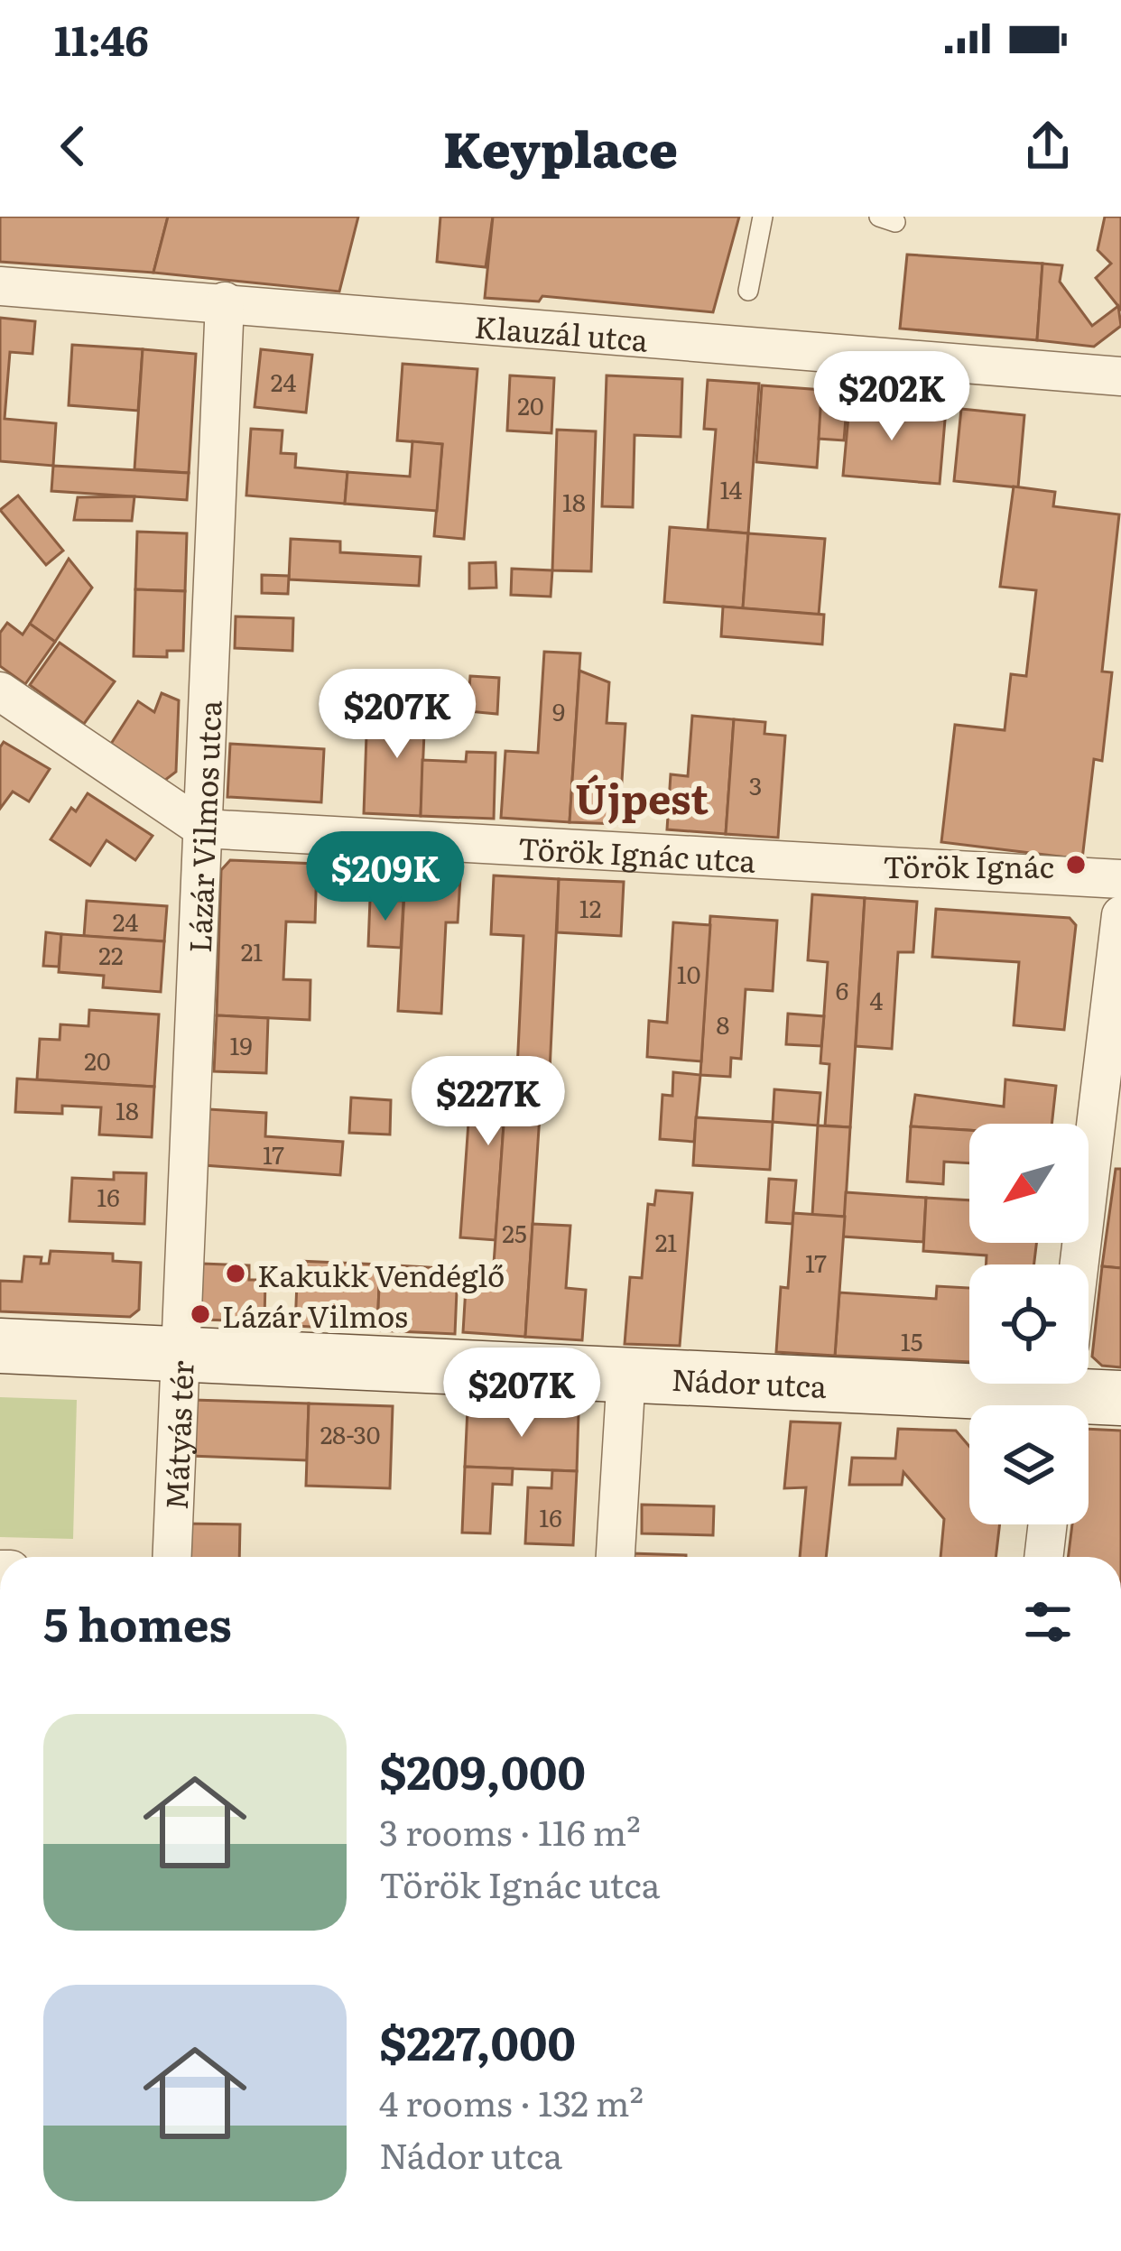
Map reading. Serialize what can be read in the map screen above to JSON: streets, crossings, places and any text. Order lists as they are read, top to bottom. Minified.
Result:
{"streets":{"street":["Klauzál utca","Lázár Vilmos utca","Török Ignác utca","Nádor utca","Mátyás tér"]},"crossings":[["Klauzál utca","Lázár Vilmos utca"],["Lázár Vilmos utca","Török Ignác utca"],["Lázár Vilmos utca","Nádor utca"],["Lázár Vilmos utca","Mátyás tér"],["Nádor utca","Mátyás tér"]],"districts":["Újpest"],"places":["Török Ignác","Kakukk Vendéglő","Lázár Vilmos"],"house_numbers":["24","20","14","18","9","3","12","24","21","22","10","6","4","8","19","20","18","17","16","25","21","17","15","28-30","16"],"north":"bottom left","page":{"status":"11:46","header":"Keyplace","price":["$202K","$207K","$209K","$227K","$207K"],"heading":"5 homes","list":[{"name":"$209,000","note":"3 rooms · 116 m² · Török Ignác utca"},{"name":"$227,000","note":"4 rooms · 132 m² · Nádor utca"}]}}
